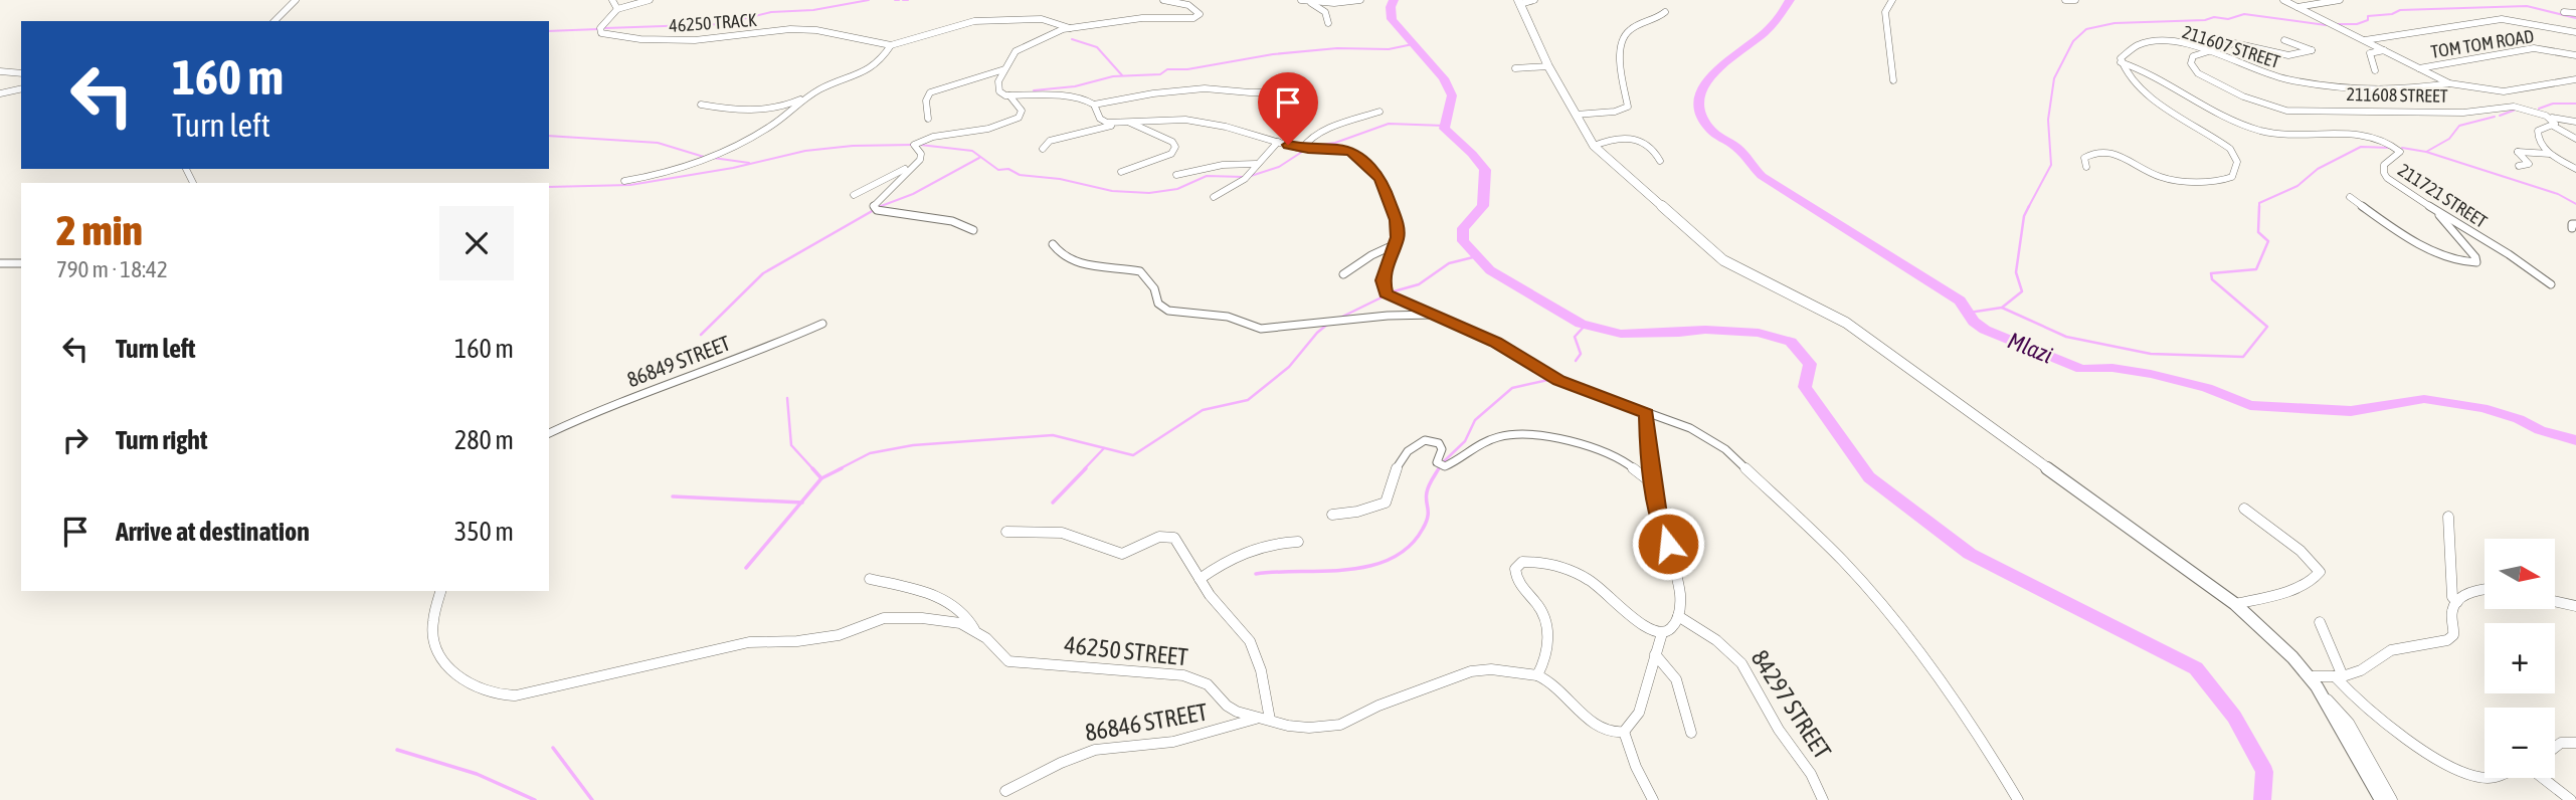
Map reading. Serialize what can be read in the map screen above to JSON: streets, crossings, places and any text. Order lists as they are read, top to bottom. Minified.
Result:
{"streets":{"street":["46250 TRACK","TOM TOM ROAD","211607 STREET","211608 STREET","211721 STREET","86849 STREET","46250 STREET","84297 STREET","86846 STREET"]},"crossings":[["211607 STREET","211608 STREET"],["211607 STREET","211721 STREET"],["46250 STREET","86846 STREET"]],"water":["Mlazi"],"north":"right","page":{"turn":["160 m","Turn left"],"heading":["2 min","790 m · 18:42"],"list":[{"name":"Turn left","value":"160 m"},{"name":"Turn right","value":"280 m"},{"name":"Arrive at destination","value":"350 m"}],"map_buttons":["+","−"]}}
